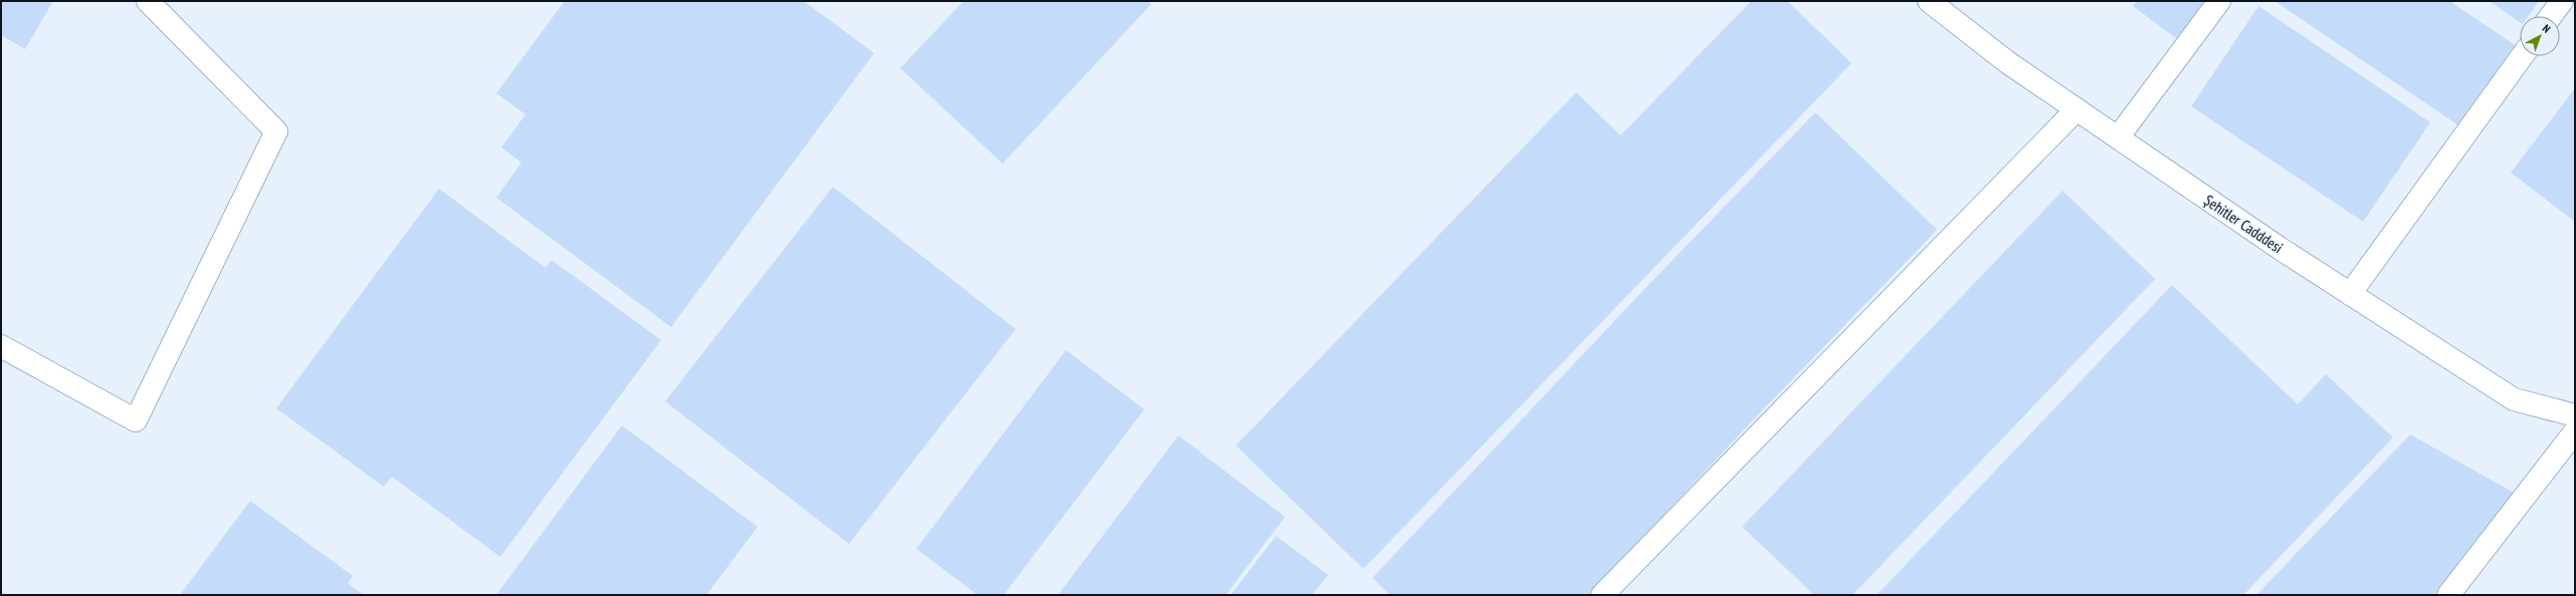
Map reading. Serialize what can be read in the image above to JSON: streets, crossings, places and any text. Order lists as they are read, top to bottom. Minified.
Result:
{"streets":{"street":["Şehitler Cadddesi"]},"north":"top right"}
